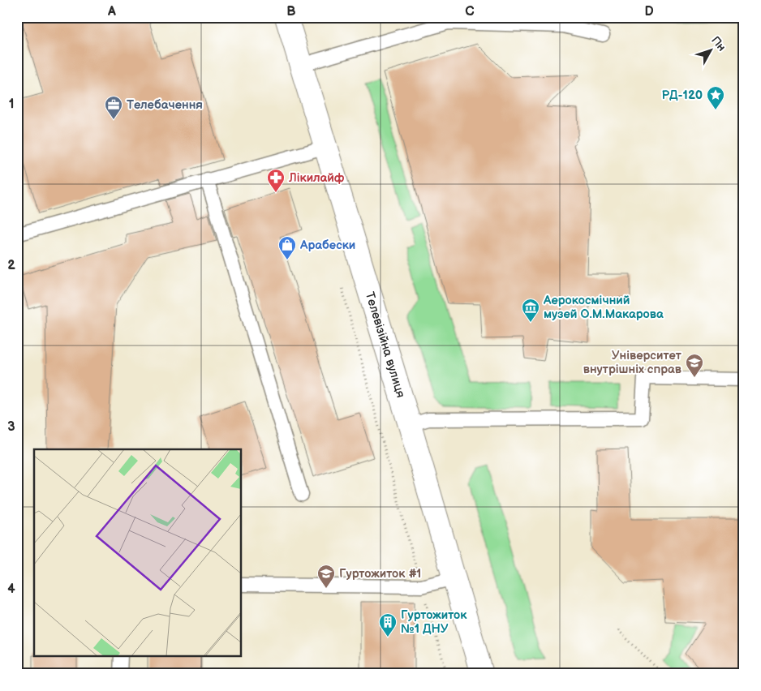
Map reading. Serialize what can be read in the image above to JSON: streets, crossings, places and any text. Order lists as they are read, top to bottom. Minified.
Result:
{"streets":{"street":["Телевізійна вулиця"]},"places":{"place":["РД-120"],"office":["Телебачення"],"pharmacy":["Лікилайф"],"shop":["Арабески"],"museum":["Аерокосмічний музей О.М.Макарова"],"school or university":["Університет внутрішніх справ","Гуртожиток #1"],"building":["Гуртожиток №1 ДНУ"]},"north":"top right","grid":{"columns":["A","B","C","D"],"rows":["1","2","3","4"]}}
